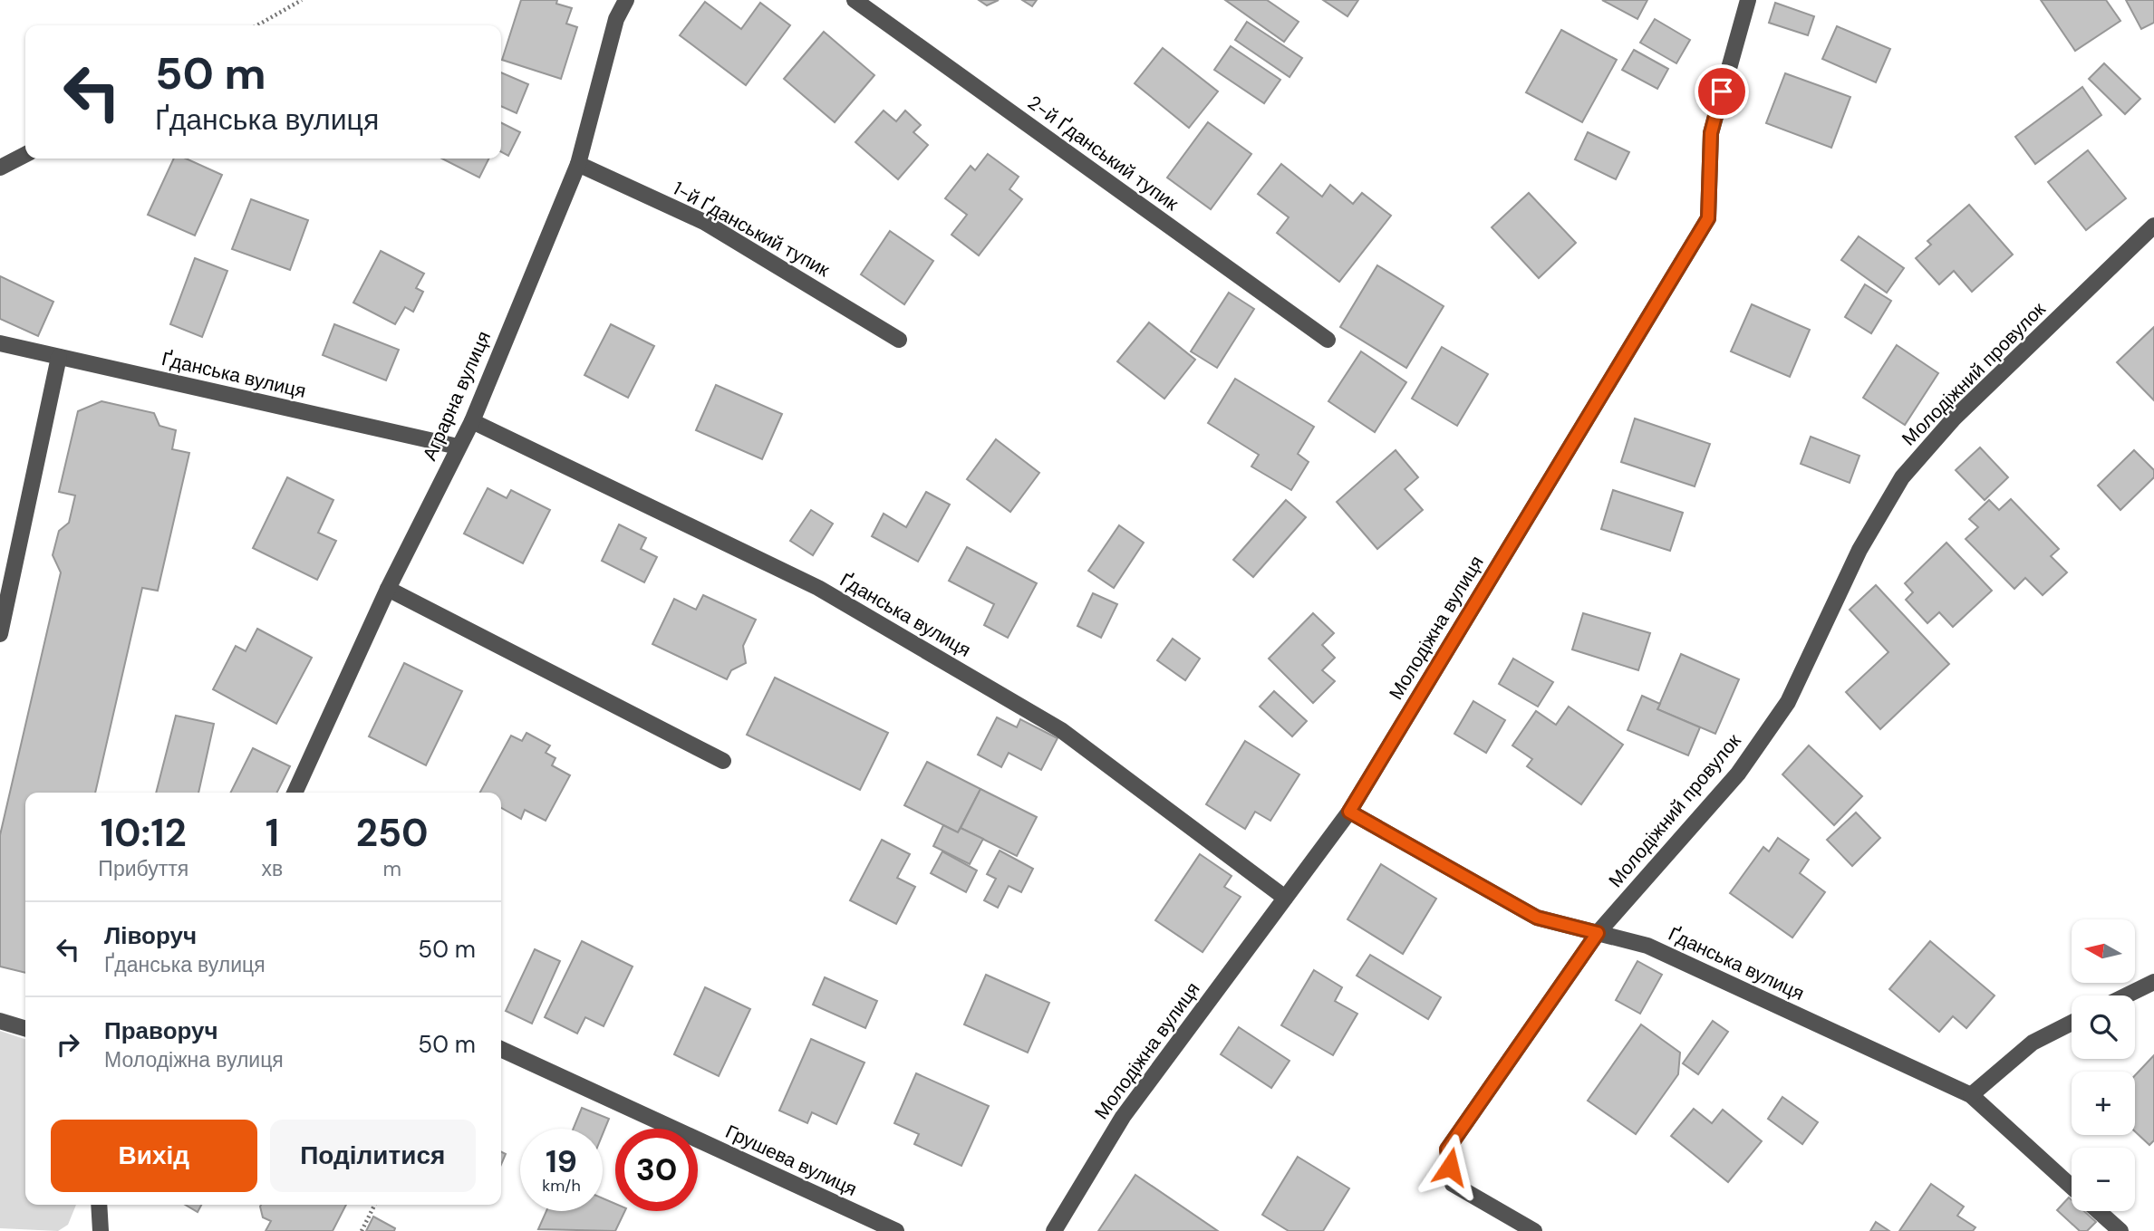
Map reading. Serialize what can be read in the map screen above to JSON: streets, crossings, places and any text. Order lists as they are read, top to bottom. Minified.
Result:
{"streets":{"street":["2-й Ґданський тупик","1-й Ґданський тупик","Молодіжний провулок","Ґданська вулиця","Аграрна вулиця","Молодіжна вулиця","Грушева вулиця"]},"crossings":[["1-й Ґданський тупик","Аграрна вулиця"],["Молодіжний провулок","Ґданська вулиця"],["Ґданська вулиця","Аграрна вулиця"],["Ґданська вулиця","Молодіжна вулиця"]],"north":"left","page":{"turn":["50 m","Ґданська вулиця"],"eta":["10:12","Прибуття","1","хв","250","m"],"list":[{"name":"Ліворуч","note":"Ґданська вулиця","value":"50 m"},{"name":"Праворуч","note":"Молодіжна вулиця","value":"50 m"}],"map_buttons":["+","−"],"buttons":["Вихід","Поділитися"],"speed":"19 km/h","limit":"30"}}
